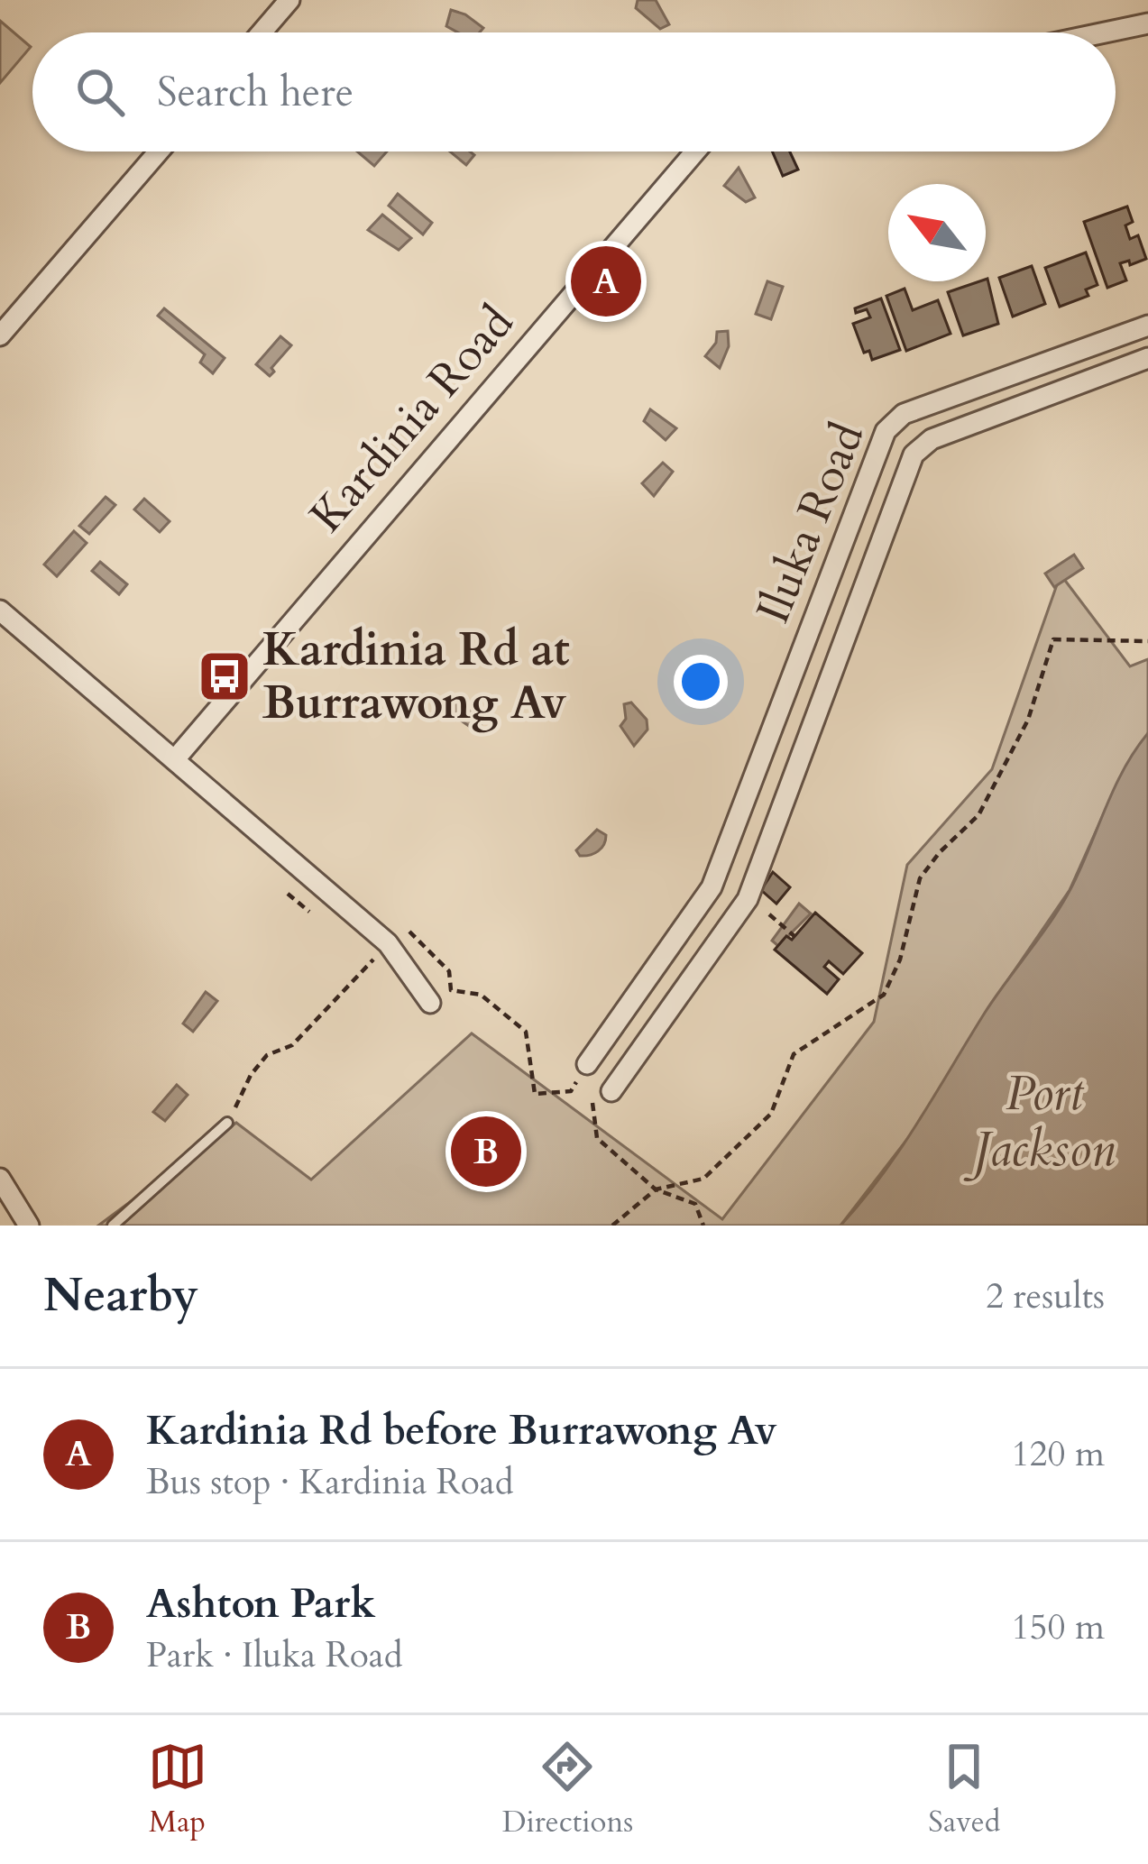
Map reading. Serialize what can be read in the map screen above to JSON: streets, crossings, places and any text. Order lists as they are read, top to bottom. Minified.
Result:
{"streets":{"street":["Kardinia Road","Iluka Road"]},"water":["Port Jackson"],"places":{"bus stop":["Kardinia Rd at Burrawong Av"]},"north":"top left","page":{"search":"Search here","pins":["A","B"],"heading":["Nearby","2 results"],"list":[{"mark":"A","name":"Kardinia Rd before Burrawong Av","note":"Bus stop · Kardinia Road","value":"120 m"},{"mark":"B","name":"Ashton Park","note":"Park · Iluka Road","value":"150 m"}],"nav":["Map","Directions","Saved"]}}
